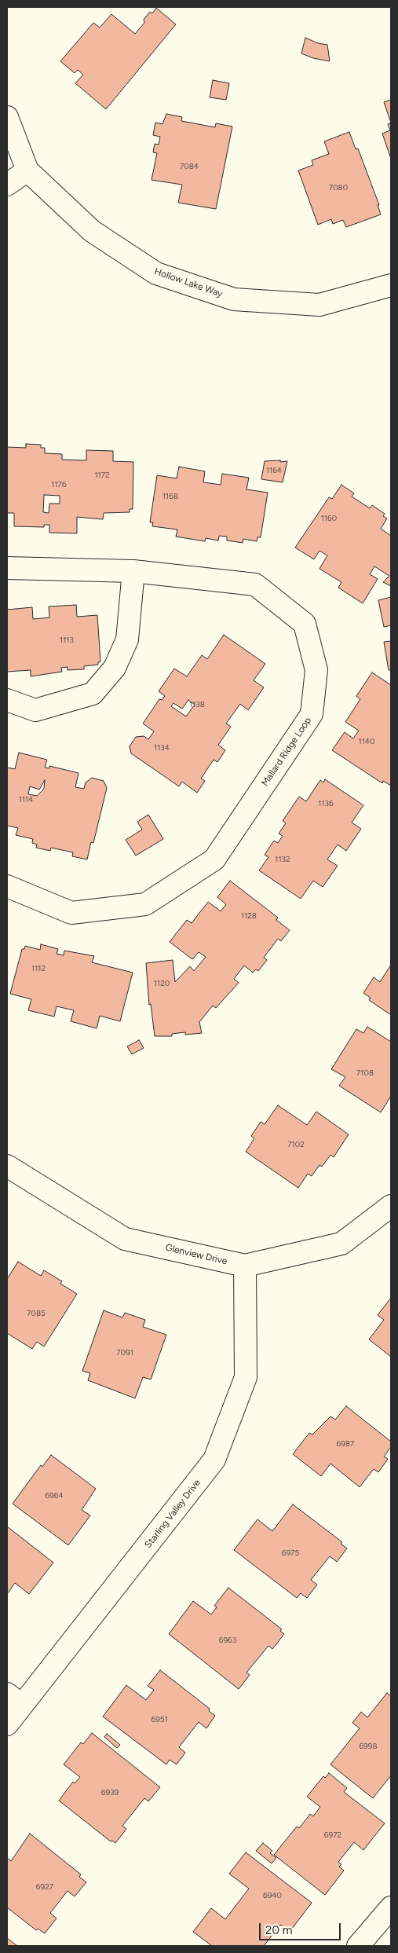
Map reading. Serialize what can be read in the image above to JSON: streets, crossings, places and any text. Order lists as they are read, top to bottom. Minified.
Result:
{"streets":{"street":["Hollow Lake Way","Mallard Ridge Loop","Glenview Drive","Starling Valley Drive"]},"crossings":[["Glenview Drive","Starling Valley Drive"]],"house_numbers":["7084","7080","1164","1172","1176","1168","1160","1113","1138","1140","1134","1114","1136","1132","1128","1112","1120","7108","7102","7085","7091","6987","6964","6975","6963","6951","6998","6939","6972","6927","6940"],"scale_bar":"20 m"}
